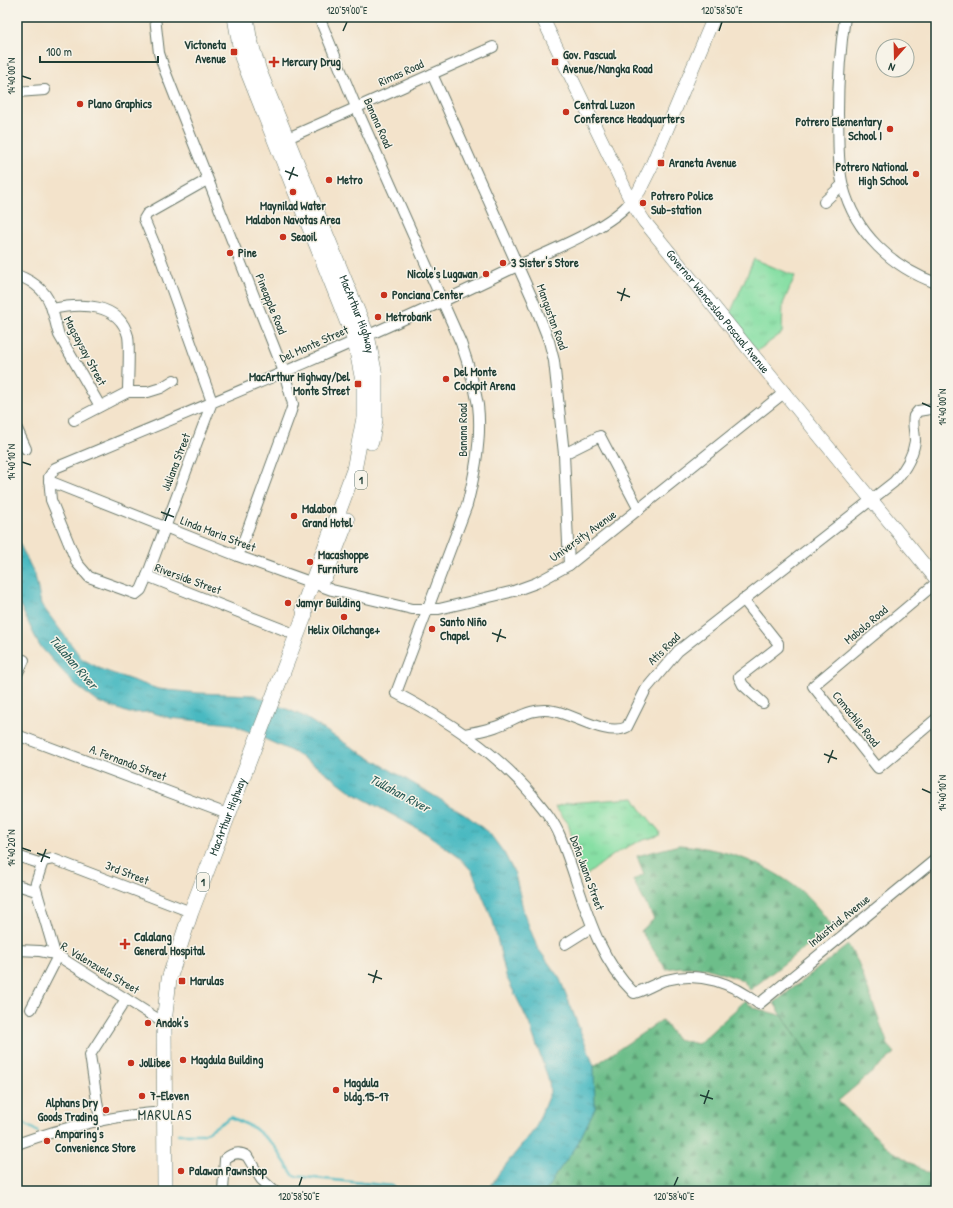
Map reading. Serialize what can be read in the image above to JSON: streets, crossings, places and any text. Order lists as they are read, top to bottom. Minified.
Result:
{"streets":{"highway":["MacArthur Highway","1"],"main road":["Governor Wenceslao Pascual Avenue"],"street":["Rimas Road","Banana Road","Pineapple Road","Mangustan Road","Del Monte Street","Magsaysay Street","Juliana Street","Linda Maria Street","University Avenue","Riverside Street","Mabolo Road","Atis Road","Camachile Road","A. Fernando Street","3rd Street","Doña Juana Street","Industrial Avenue","R. Valenzuela Street"]},"crossings":[["Rimas Road","Banana Road"],["Rimas Road","MacArthur Highway"],["Rimas Road","Mangustan Road"],["Banana Road","Del Monte Street"],["Banana Road","University Avenue"],["Banana Road","Doña Juana Street"],["Pineapple Road","Del Monte Street"],["Pineapple Road","Linda Maria Street"],["Governor Wenceslao Pascual Avenue","Del Monte Street"],["Governor Wenceslao Pascual Avenue","University Avenue"],["Governor Wenceslao Pascual Avenue","Atis Road"],["MacArthur Highway","Del Monte Street"],["MacArthur Highway","Linda Maria Street"],["MacArthur Highway","University Avenue"],["MacArthur Highway","Riverside Street"],["MacArthur Highway","A. Fernando Street"],["MacArthur Highway","3rd Street"],["MacArthur Highway","R. Valenzuela Street"],["Mangustan Road","Del Monte Street"],["Mangustan Road","University Avenue"],["Del Monte Street","Juliana Street"],["Del Monte Street","Linda Maria Street"],["Del Monte Street","Riverside Street"],["Juliana Street","Linda Maria Street"],["Juliana Street","Riverside Street"],["Linda Maria Street","University Avenue"],["Linda Maria Street","Riverside Street"],["Mabolo Road","Camachile Road"],["Atis Road","Doña Juana Street"],["Doña Juana Street","Industrial Avenue"]],"districts":["MARULAS"],"water":["Tullahan River"],"places":{"transit":["Victoneta Avenue","Gov. Pascual Avenue/Nangka Road","Araneta Avenue","MacArthur Highway/Del Monte Street","Marulas"],"health":["Mercury Drug","Calalang General Hospital"],"other":["Plano Graphics","Central Luzon Conference Headquarters","Potrero Elementary School I","Potrero National High School","Metro","Maynilad Water Malabon Navotas Area","Potrero Police Sub-station","Seaoil","Pine","3 Sister's Store","Nicole's Lugawan","Ponciana Center","Metrobank","Del Monte Cockpit Arena","Malabon Grand Hotel","Macashoppe Furniture","Jamyr Building","Helix Oilchange+","Santo Niño Chapel","Andok's","Magdula Building","Jollibee","Magdula bldg.15-17","7-Eleven","Alphans Dry Goods Trading","Amparing's Convenience Store","Palawan Pawnshop"]},"scale_bar":"100 m","north":"bottom","coordinates":["120°59'00\"E","120°58'50\"E","14°40'00\"N","14°40'10\"N","14°40'20\"N","120°58'40\"E"]}
